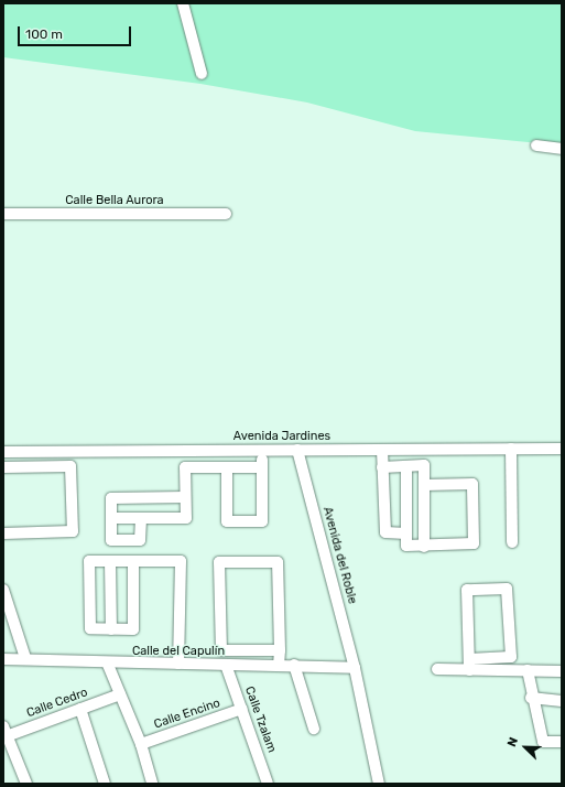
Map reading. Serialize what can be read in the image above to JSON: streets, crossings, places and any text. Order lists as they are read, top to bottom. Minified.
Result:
{"streets":{"street":["Calle Bella Aurora","Avenida Jardines","Avenida del Roble","Calle del Capulín","Calle Cedro","Calle Encino","Calle Tzalam"]},"crossings":[["Avenida Jardines","Avenida del Roble"],["Avenida del Roble","Calle del Capulín"],["Calle del Capulín","Calle Tzalam"],["Calle Encino","Calle Tzalam"]],"scale_bar":"100 m","north":"top left"}
